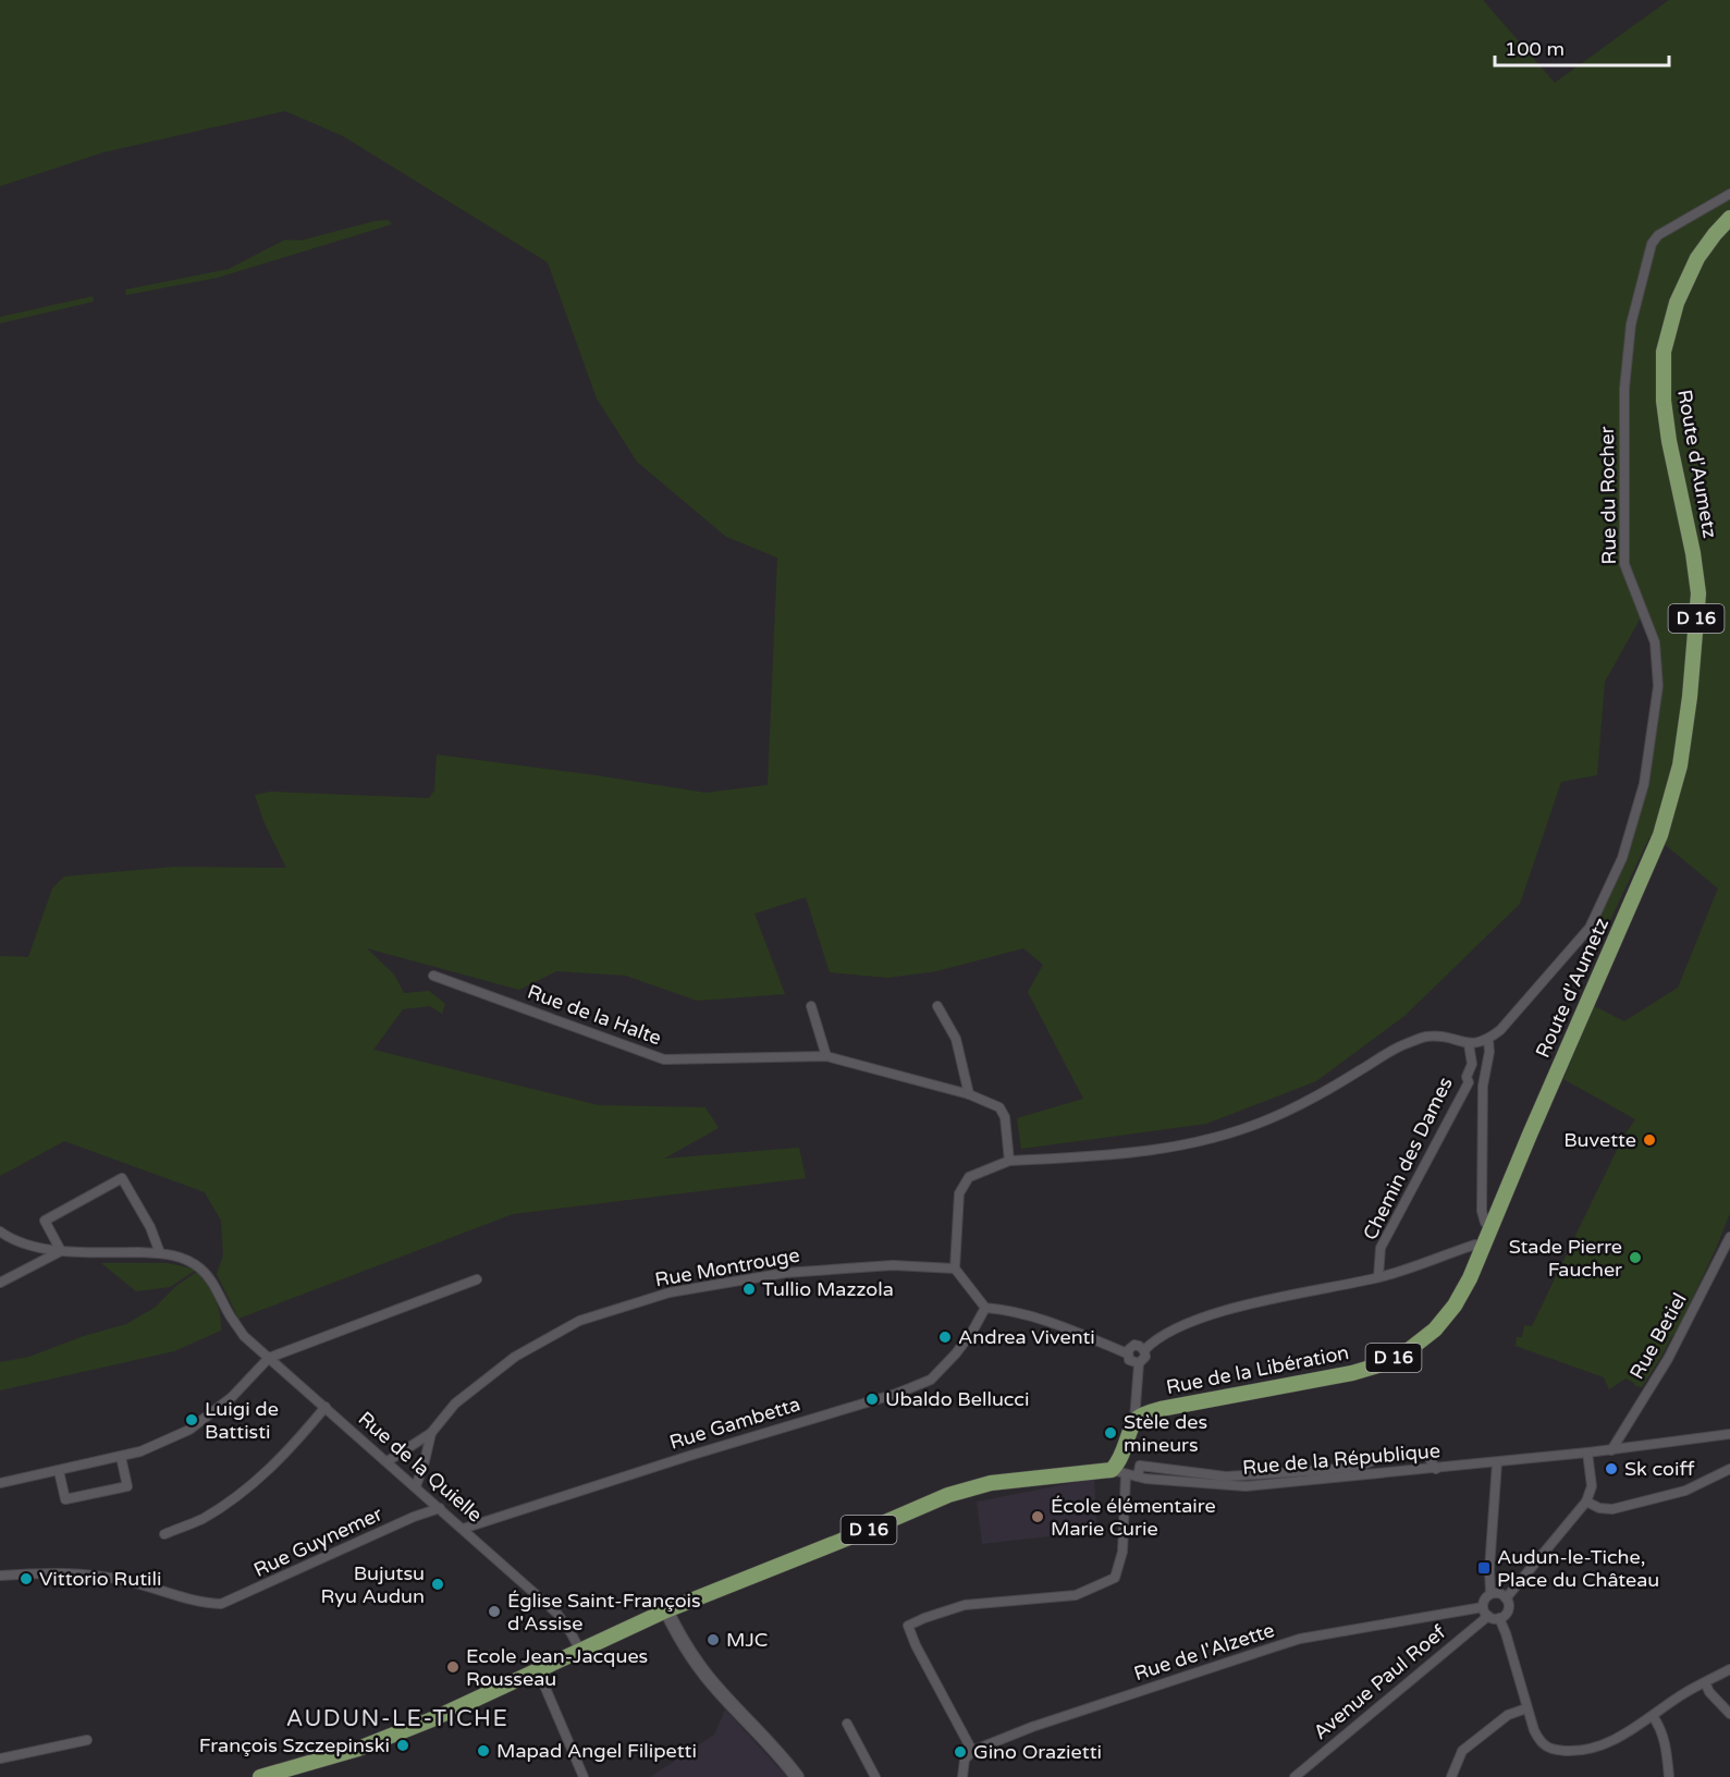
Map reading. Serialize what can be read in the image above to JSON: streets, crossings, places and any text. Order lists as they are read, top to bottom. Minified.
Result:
{"streets":{"main road":["Route d'Aumetz","D 16","Rue de la Libération"],"street":["Rue du Rocher","Rue de la Halte","Chemin des Dames","Rue Montrouge","Rue Betiel","Rue Gambetta","Rue de la République","Rue de la Quielle","Rue Guynemer","Rue de l'Alzette","Avenue Paul Roef"]},"crossings":[["Route d'Aumetz","Rue de la Libération"],["D 16","Rue de la République"],["D 16","Rue de la Quielle"],["Rue Montrouge","Rue de la Quielle"],["Rue Gambetta","Rue de la Quielle"],["Rue de la Quielle","Rue Guynemer"],["Rue de l'Alzette","Avenue Paul Roef"]],"districts":["AUDUN-LE-TICHE"],"places":{"other":["Buvette","Stade Pierre Faucher","Tullio Mazzola","Andrea Viventi","Ubaldo Bellucci","Luigi de Battisti","Stèle des mineurs","Sk coiff","École élémentaire Marie Curie","Vittorio Rutili","Bujutsu Ryu Audun","Église Saint-François d'Assise","MJC","Ecole Jean-Jacques Rousseau","François Szczepinski","Mapad Angel Filipetti","Gino Orazietti"],"transit":["Audun-le-Tiche, Place du Château"]},"scale_bar":"100 m"}
